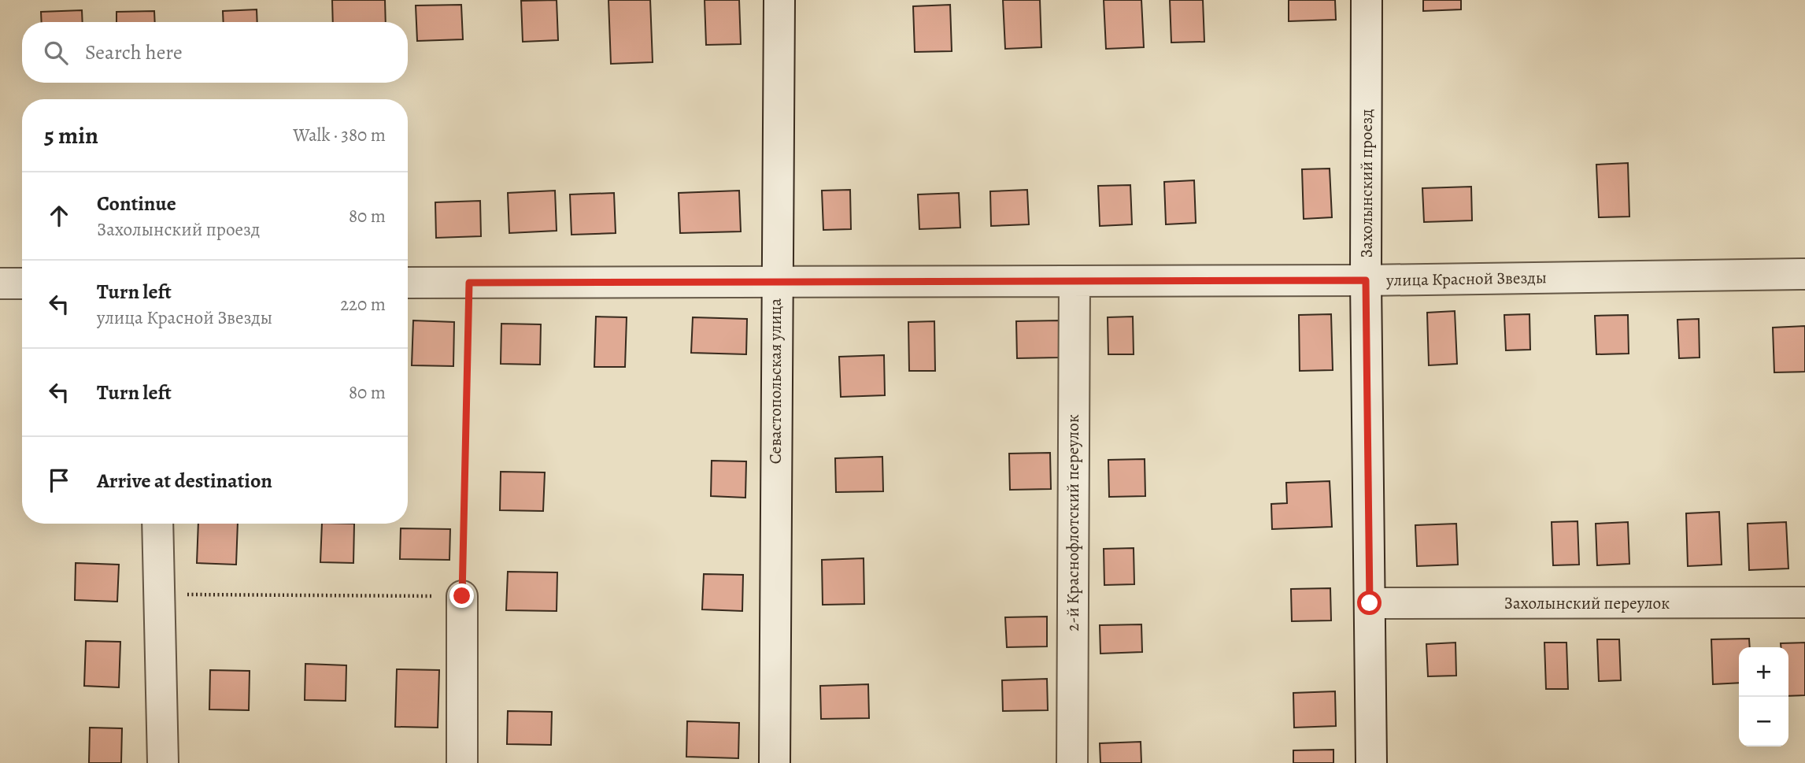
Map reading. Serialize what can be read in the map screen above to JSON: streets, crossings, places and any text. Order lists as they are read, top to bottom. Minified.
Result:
{"streets":{"street":["Захолынский проезд","улица Красной Звезды","Севастопольская улица","2-й Краснофлотский переулок","Захолынский переулок"]},"crossings":[["Захолынский проезд","улица Красной Звезды"],["Захолынский проезд","Захолынский переулок"],["улица Красной Звезды","Севастопольская улица"],["улица Красной Звезды","2-й Краснофлотский переулок"]],"page":{"search":"Search here","heading":["5 min","Walk · 380 m"],"list":[["Continue","Захолынский проезд","80 m"],["Turn left","улица Красной Звезды","220 m"],["Turn left","80 m"],"Arrive at destination"],"map_buttons":["+","−"]}}
